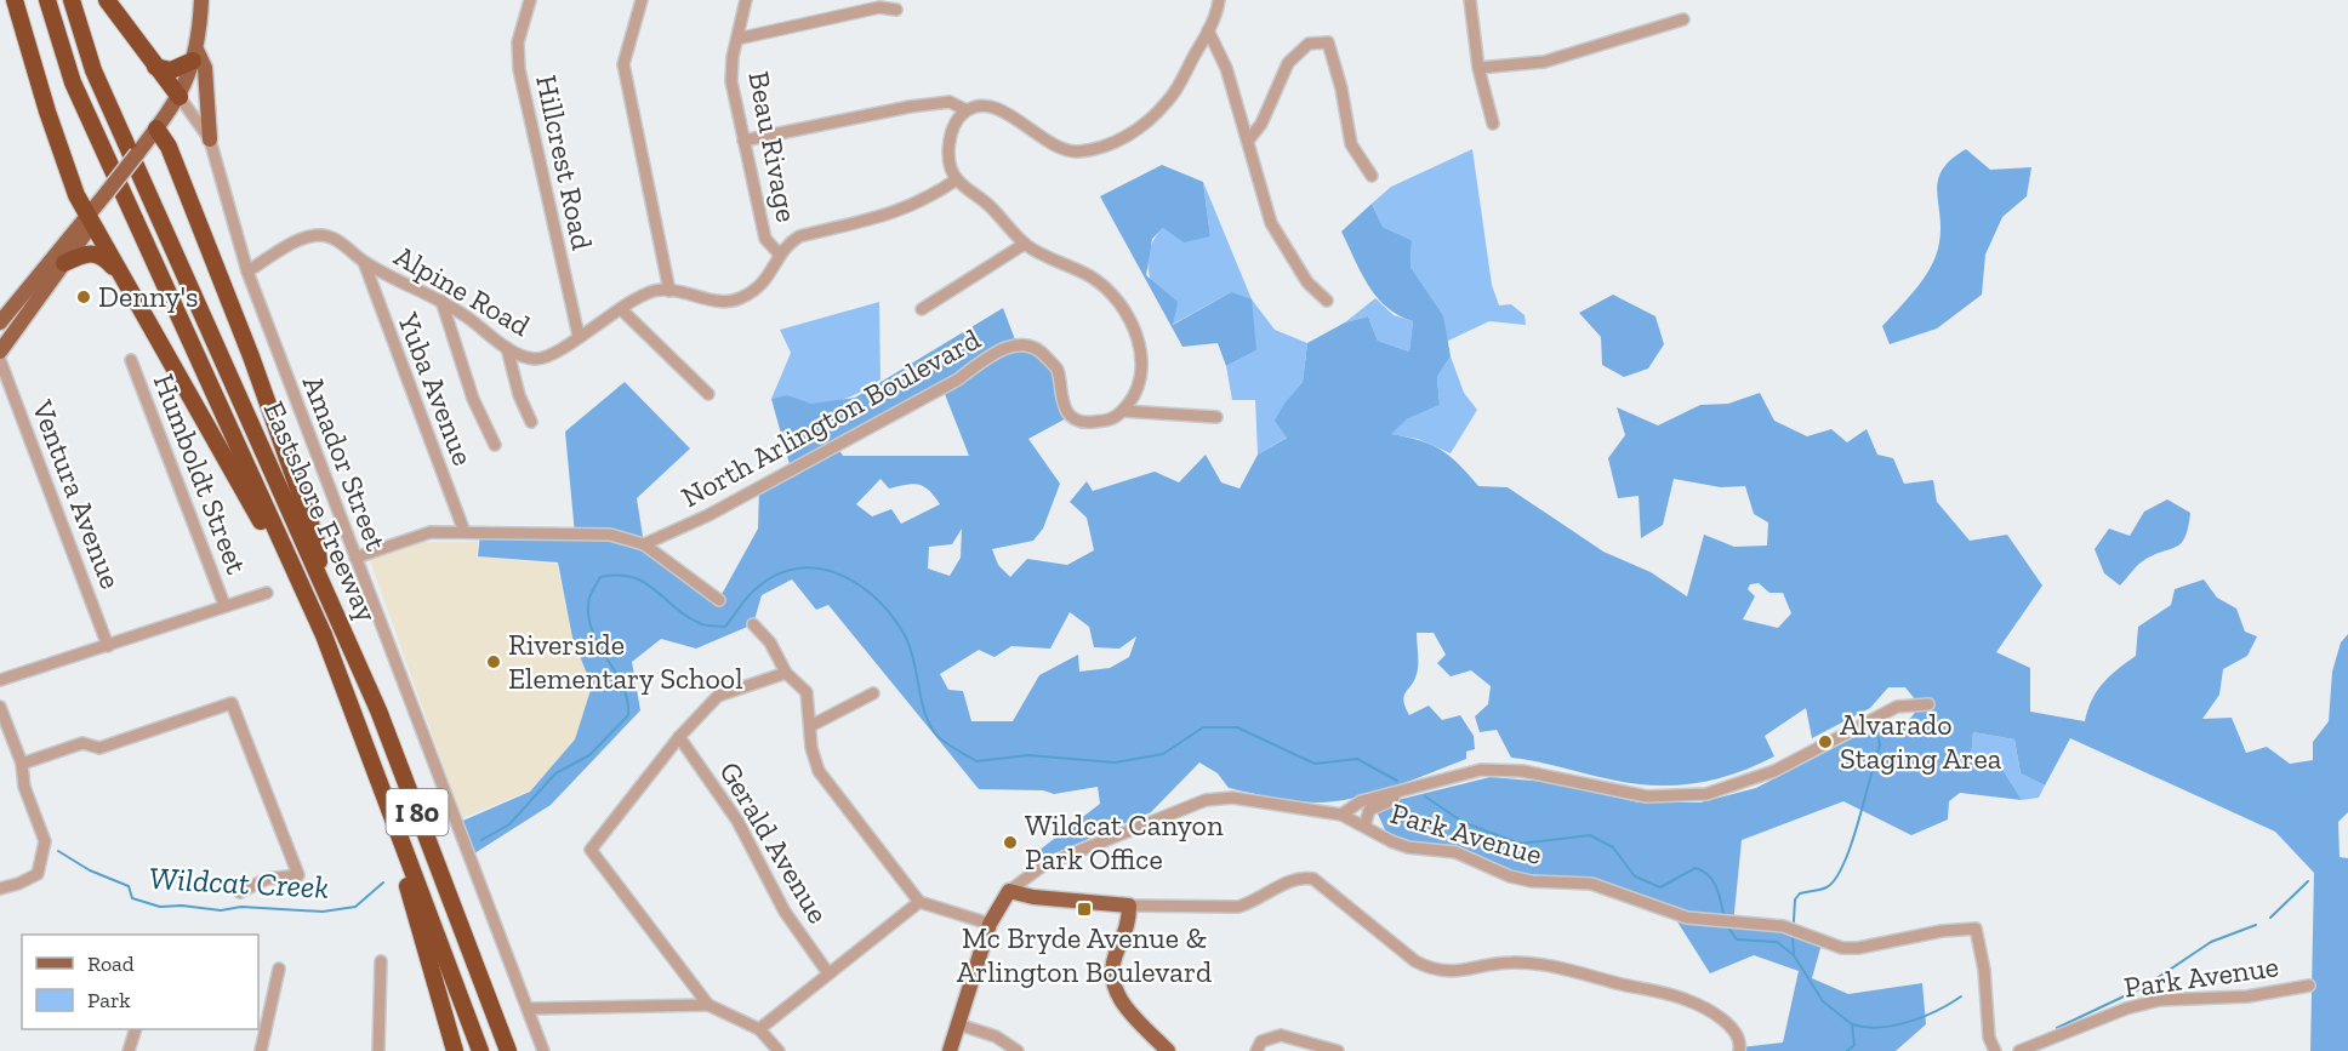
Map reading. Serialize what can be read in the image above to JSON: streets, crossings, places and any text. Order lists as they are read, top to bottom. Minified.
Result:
{"streets":{"highway":["Eastshore Freeway","I 80"],"street":["Beau Rivage","Hillcrest Road","Alpine Road","Yuba Avenue","North Arlington Boulevard","Amador Street","Humboldt Street","Ventura Avenue","Park Avenue","Gerald Avenue"]},"crossings":[["Beau Rivage","Alpine Road"],["Hillcrest Road","Alpine Road"],["Alpine Road","Yuba Avenue"],["Alpine Road","Amador Street"]],"water":["Wildcat Creek"],"places":{"other":["Denny's","Riverside Elementary School","Alvarado Staging Area","Wildcat Canyon Park Office"],"transit":["Mc Bryde Avenue & Arlington Boulevard"]},"legend":["Road","Park"]}
